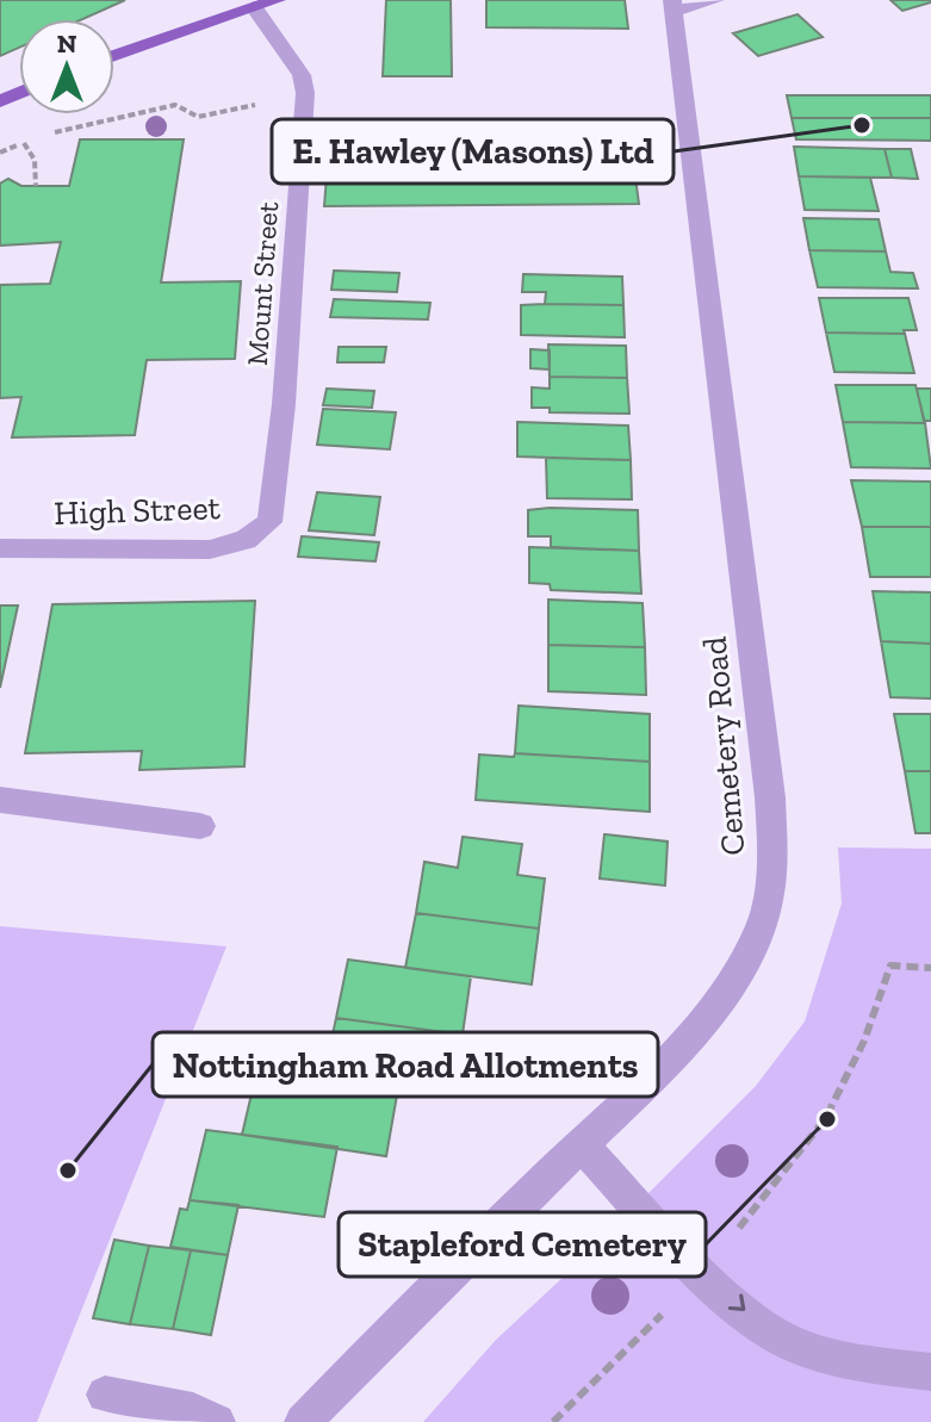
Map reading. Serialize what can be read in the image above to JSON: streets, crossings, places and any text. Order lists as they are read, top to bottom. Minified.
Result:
{"streets":{"street":["Mount Street","High Street","Cemetery Road"]},"crossings":[["Mount Street","High Street"]],"places":["E. Hawley (Masons) Ltd","Stapleford Cemetery","Nottingham Road Allotments"],"north":"top"}
